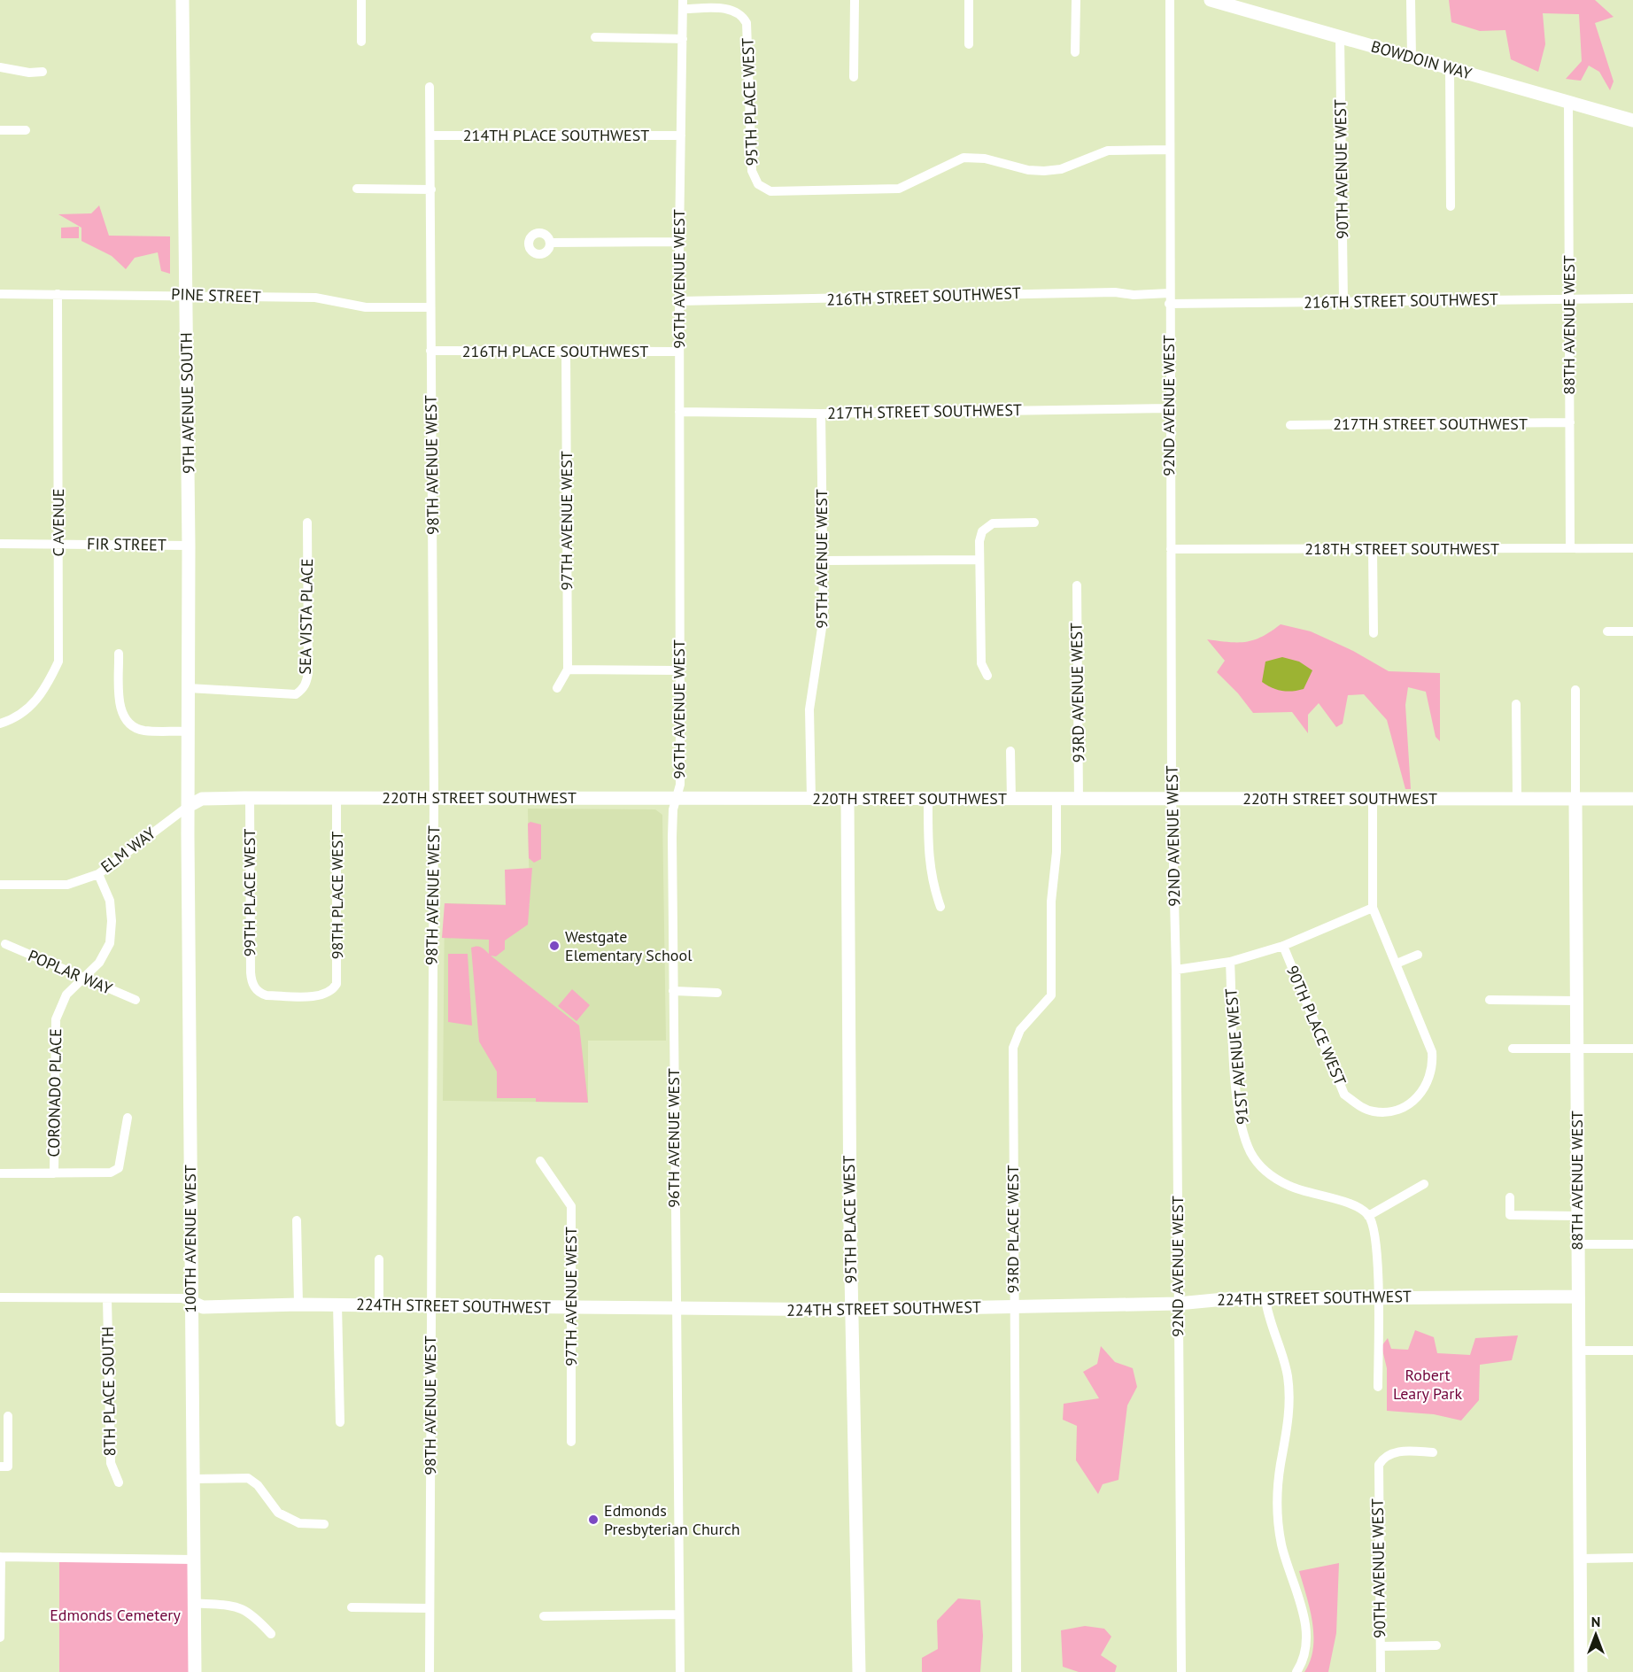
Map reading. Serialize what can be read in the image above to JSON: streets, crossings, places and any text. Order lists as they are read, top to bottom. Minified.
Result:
{"streets":{"street":["BOWDOIN WAY","95TH PLACE WEST","214TH PLACE SOUTHWEST","90TH AVENUE WEST","96TH AVENUE WEST","PINE STREET","216TH STREET SOUTHWEST","88TH AVENUE WEST","216TH PLACE SOUTHWEST","9TH AVENUE SOUTH","92ND AVENUE WEST","217TH STREET SOUTHWEST","98TH AVENUE WEST","97TH AVENUE WEST","C AVENUE","FIR STREET","218TH STREET SOUTHWEST","95TH AVENUE WEST","SEA VISTA PLACE","93RD AVENUE WEST","220TH STREET SOUTHWEST","ELM WAY","99TH PLACE WEST","98TH PLACE WEST","POPLAR WAY","90TH PLACE WEST","91ST AVENUE WEST","CORONADO PLACE","93RD PLACE WEST","100TH AVENUE WEST","224TH STREET SOUTHWEST","8TH PLACE SOUTH"]},"crossings":[["BOWDOIN WAY","90TH AVENUE WEST"],["BOWDOIN WAY","88TH AVENUE WEST"],["95TH PLACE WEST","96TH AVENUE WEST"],["95TH PLACE WEST","92ND AVENUE WEST"],["95TH PLACE WEST","220TH STREET SOUTHWEST"],["95TH PLACE WEST","224TH STREET SOUTHWEST"],["214TH PLACE SOUTHWEST","96TH AVENUE WEST"],["214TH PLACE SOUTHWEST","98TH AVENUE WEST"],["90TH AVENUE WEST","216TH STREET SOUTHWEST"],["96TH AVENUE WEST","216TH STREET SOUTHWEST"],["96TH AVENUE WEST","216TH PLACE SOUTHWEST"],["96TH AVENUE WEST","217TH STREET SOUTHWEST"],["96TH AVENUE WEST","220TH STREET SOUTHWEST"],["96TH AVENUE WEST","224TH STREET SOUTHWEST"],["PINE STREET","9TH AVENUE SOUTH"],["PINE STREET","98TH AVENUE WEST"],["PINE STREET","C AVENUE"],["216TH STREET SOUTHWEST","88TH AVENUE WEST"],["216TH STREET SOUTHWEST","92ND AVENUE WEST"],["88TH AVENUE WEST","217TH STREET SOUTHWEST"],["88TH AVENUE WEST","218TH STREET SOUTHWEST"],["88TH AVENUE WEST","220TH STREET SOUTHWEST"],["88TH AVENUE WEST","224TH STREET SOUTHWEST"],["216TH PLACE SOUTHWEST","98TH AVENUE WEST"],["216TH PLACE SOUTHWEST","97TH AVENUE WEST"],["9TH AVENUE SOUTH","FIR STREET"],["9TH AVENUE SOUTH","SEA VISTA PLACE"],["9TH AVENUE SOUTH","220TH STREET SOUTHWEST"],["9TH AVENUE SOUTH","ELM WAY"],["9TH AVENUE SOUTH","100TH AVENUE WEST"],["92ND AVENUE WEST","217TH STREET SOUTHWEST"],["92ND AVENUE WEST","218TH STREET SOUTHWEST"],["92ND AVENUE WEST","220TH STREET SOUTHWEST"],["92ND AVENUE WEST","224TH STREET SOUTHWEST"],["217TH STREET SOUTHWEST","95TH AVENUE WEST"],["98TH AVENUE WEST","220TH STREET SOUTHWEST"],["98TH AVENUE WEST","224TH STREET SOUTHWEST"],["97TH AVENUE WEST","224TH STREET SOUTHWEST"],["C AVENUE","FIR STREET"],["95TH AVENUE WEST","220TH STREET SOUTHWEST"],["93RD AVENUE WEST","220TH STREET SOUTHWEST"],["220TH STREET SOUTHWEST","ELM WAY"],["220TH STREET SOUTHWEST","99TH PLACE WEST"],["220TH STREET SOUTHWEST","98TH PLACE WEST"],["220TH STREET SOUTHWEST","93RD PLACE WEST"],["220TH STREET SOUTHWEST","100TH AVENUE WEST"],["ELM WAY","CORONADO PLACE"],["ELM WAY","100TH AVENUE WEST"],["99TH PLACE WEST","98TH PLACE WEST"],["POPLAR WAY","CORONADO PLACE"],["93RD PLACE WEST","224TH STREET SOUTHWEST"],["100TH AVENUE WEST","224TH STREET SOUTHWEST"]],"parks":["Robert Leary Park","Edmonds Cemetery"],"places":["Westgate Elementary School","Edmonds Presbyterian Church"],"north":"top"}
